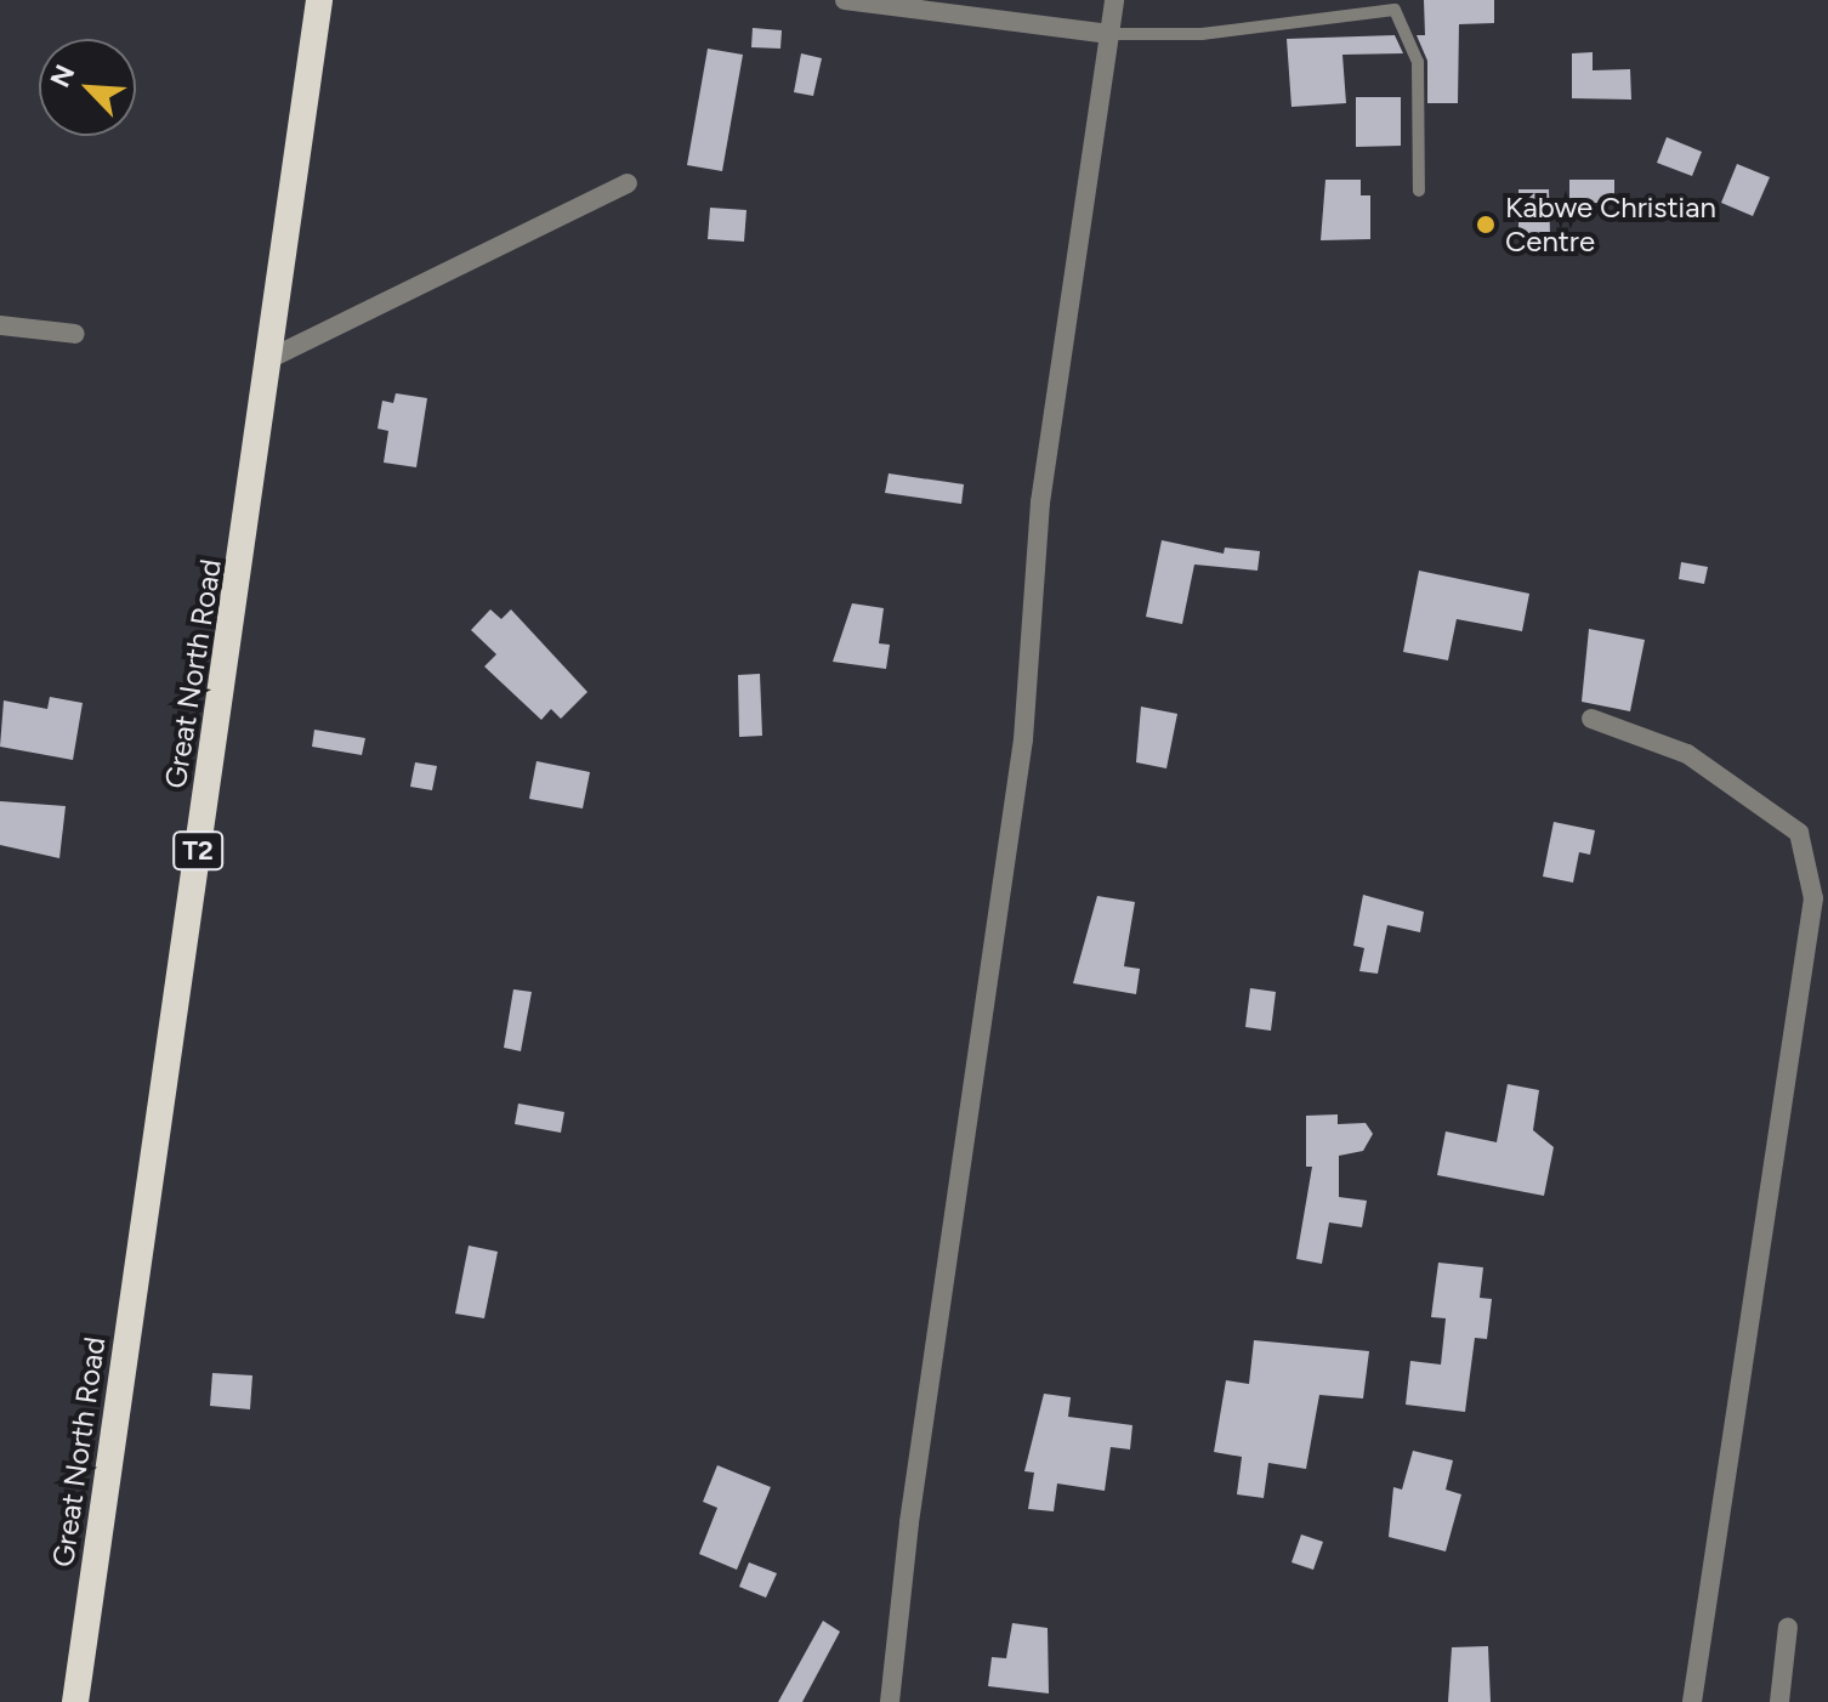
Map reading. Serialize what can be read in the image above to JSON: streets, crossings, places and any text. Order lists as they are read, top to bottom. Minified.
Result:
{"streets":{"highway":["Great North Road","T2"]},"places":["Kabwe Christian Centre"],"north":"top left"}
